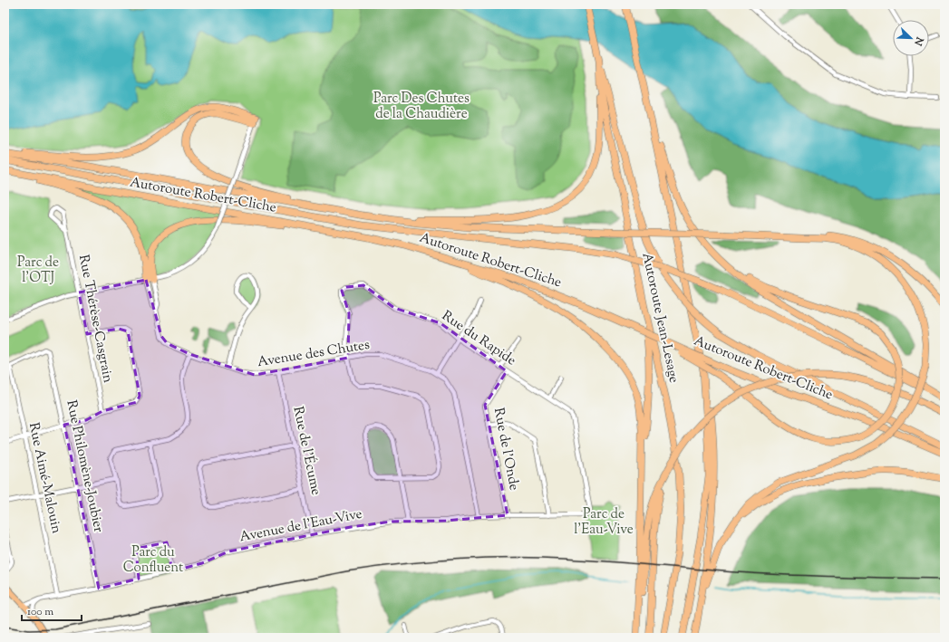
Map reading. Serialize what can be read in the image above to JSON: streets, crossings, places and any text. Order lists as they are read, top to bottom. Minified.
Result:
{"streets":{"highway":["Autoroute Robert-Cliche","Autoroute Jean-Lesage"],"street":["Rue Thérèse-Casgrain","Rue du Rapide","Avenue des Chutes","Rue de l'Onde","Rue de l'Écume","Rue Philomène-Joubier","Rue Aimé-Malouin","Avenue de l'Eau-Vive"]},"crossings":[["Rue du Rapide","Avenue des Chutes"],["Rue du Rapide","Rue de l'Onde"],["Rue du Rapide","Avenue de l'Eau-Vive"],["Avenue des Chutes","Rue de l'Écume"],["Avenue des Chutes","Avenue de l'Eau-Vive"],["Rue de l'Onde","Avenue de l'Eau-Vive"],["Rue de l'Écume","Avenue de l'Eau-Vive"],["Rue Philomène-Joubier","Rue Aimé-Malouin"],["Rue Philomène-Joubier","Avenue de l'Eau-Vive"],["Rue Aimé-Malouin","Avenue de l'Eau-Vive"]],"parks":["Parc Des Chutes de la Chaudière","Parc de l'OTJ","Parc de l'Eau-Vive","Parc du Confluent"],"scale_bar":"100 m","north":"bottom right"}
